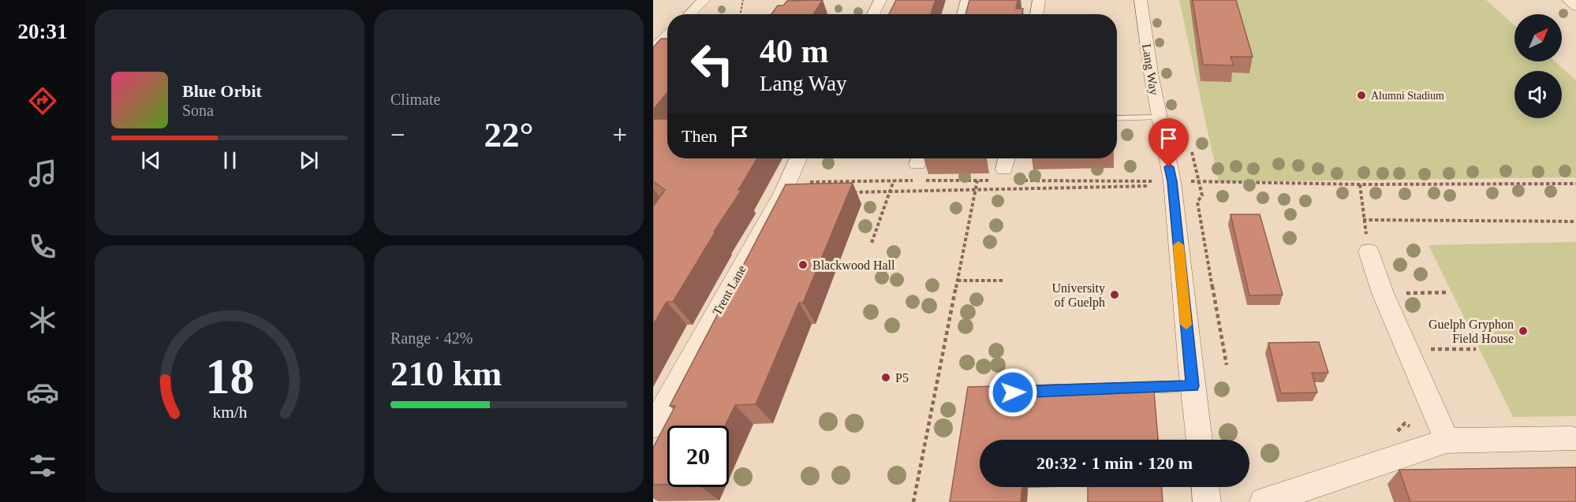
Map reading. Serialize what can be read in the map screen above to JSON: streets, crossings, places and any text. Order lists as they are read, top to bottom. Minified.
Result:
{"streets":{"street":["Lang Way","Trent Lane"]},"places":["Alumni Stadium","Blackwood Hall","University of Guelph","Guelph Gryphon Field House","P5"],"north":"top right","page":{"tabs":"20:31","tile":["Climate",["Range · 42%","210 km"]],"turn":["40 m","Lang Way"],"song":["Blue Orbit","Sona"],"then":"Then","heat":["−","22°","+"],"limit":"20","trip":"20:32 · 1 min · 120 m","gauge":["18","km/h"]}}
